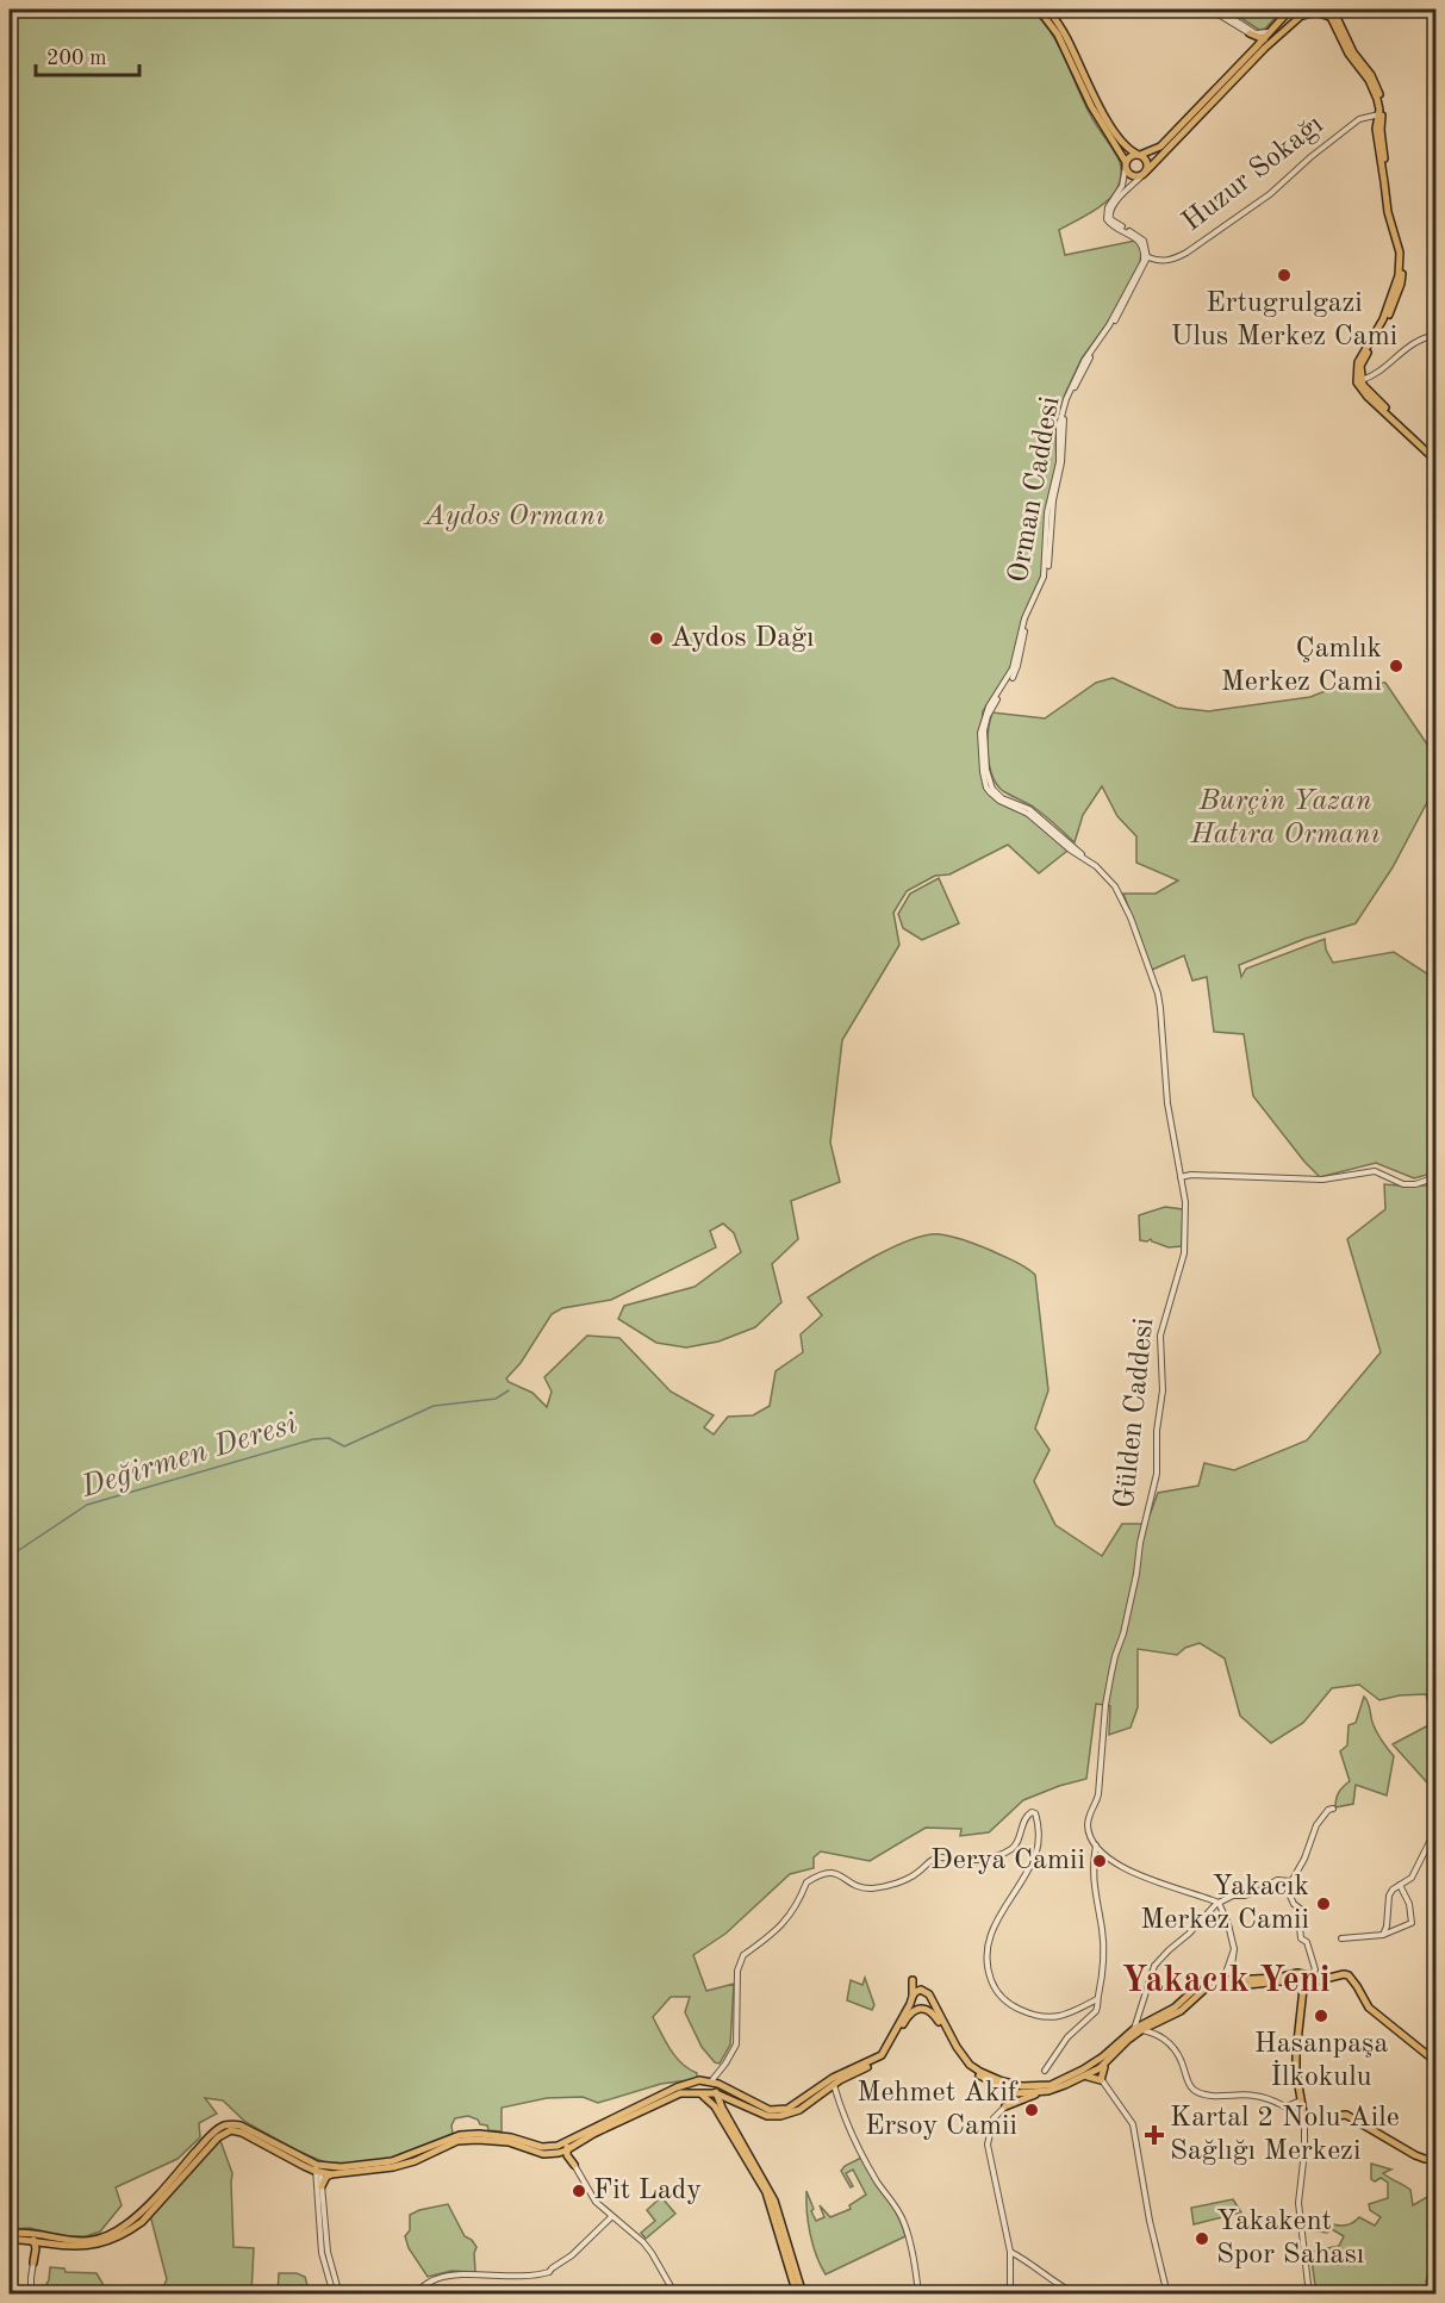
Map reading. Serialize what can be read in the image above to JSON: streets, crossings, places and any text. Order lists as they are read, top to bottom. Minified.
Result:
{"streets":{"street":["Huzur Sokağı","Orman Caddesi","Gülden Caddesi"]},"crossings":[["Huzur Sokağı","Orman Caddesi"],["Orman Caddesi","Gülden Caddesi"]],"districts":["Yakacık Yeni"],"water":["Değirmen Deresi"],"parks":["Aydos Ormanı","Burçin Yazan Hatıra Ormanı"],"places":{"other":["Ertugrulgazi Ulus Merkez Cami","Aydos Dağı","Çamlık Merkez Cami","Derya Camii","Yakacık Merkez Camii","Hasanpaşa İlkokulu","Mehmet Akif Ersoy Camii","Fit Lady","Yakakent Spor Sahası"],"health":["Kartal 2 Nolu Aile Sağlığı Merkezi"]},"scale_bar":"200 m"}
